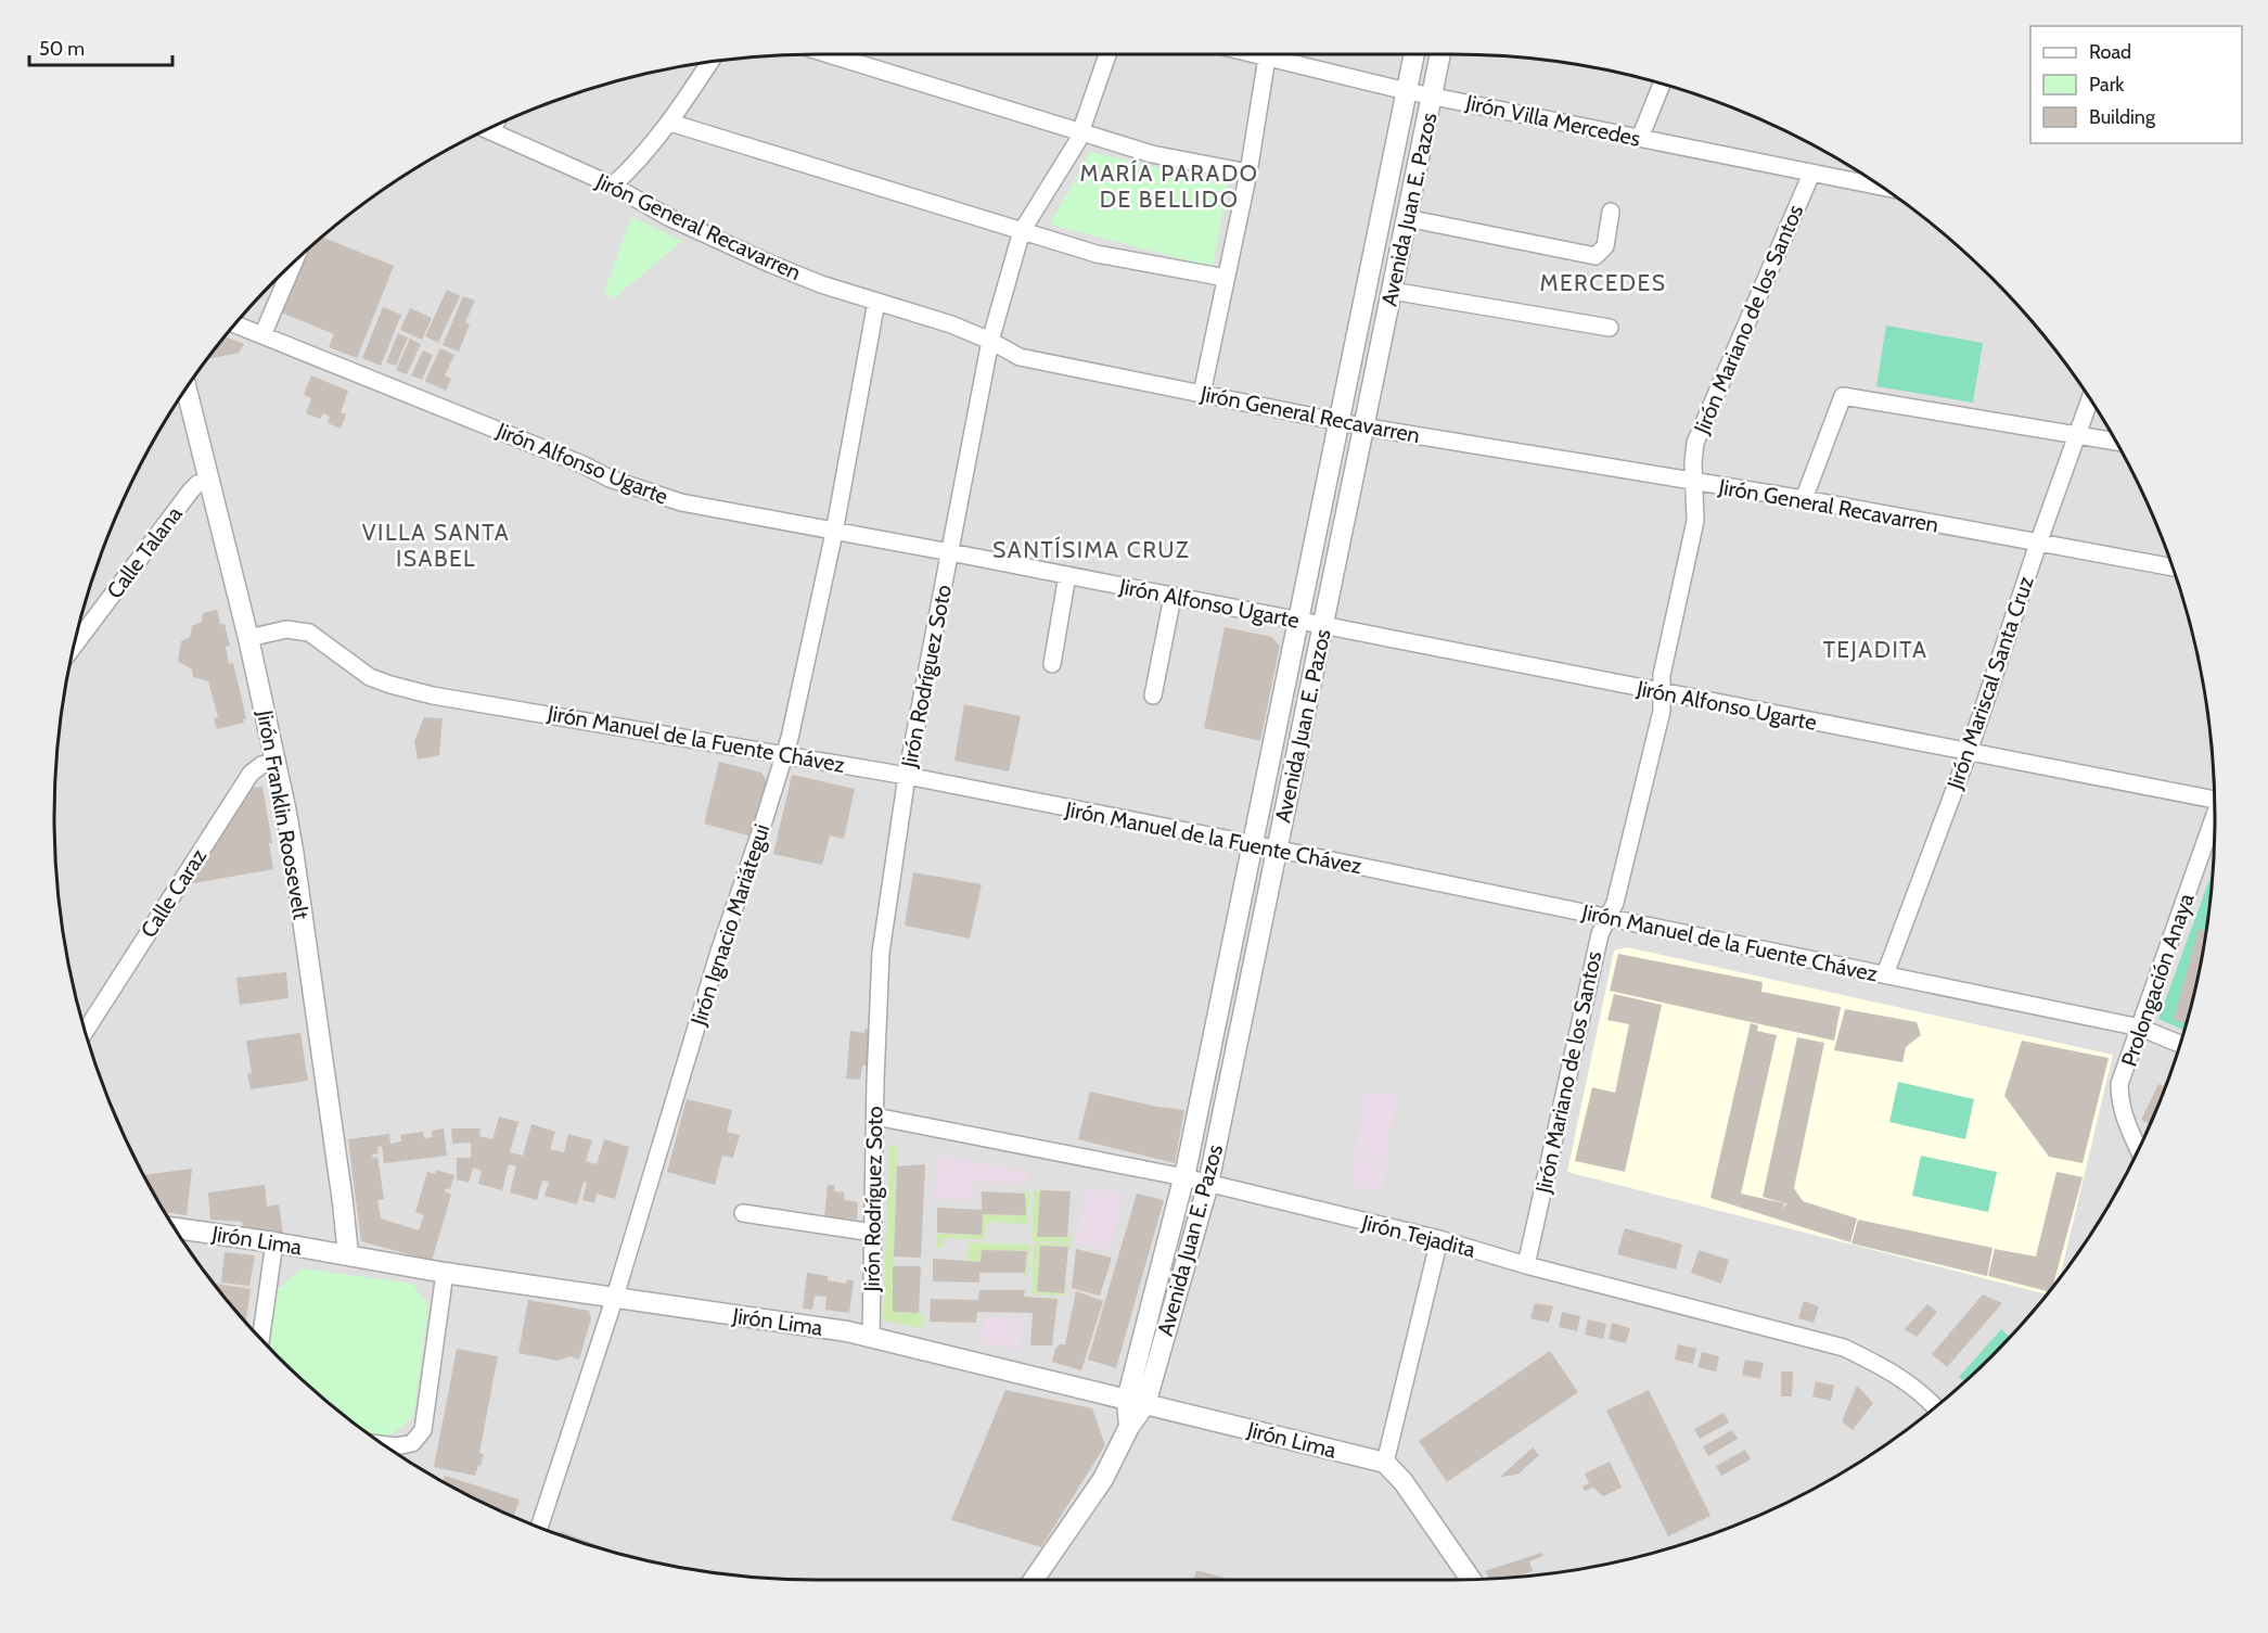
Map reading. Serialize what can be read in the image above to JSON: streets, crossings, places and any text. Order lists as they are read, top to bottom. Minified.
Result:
{"streets":{"street":["Jirón Villa Mercedes","Avenida Juan E. Pazos","Jirón General Recavarren","Jirón Mariano de los Santos","Jirón Alfonso Ugarte","Calle Talana","Jirón Rodríguez Soto","Jirón Mariscal Santa Cruz","Jirón Manuel de la Fuente Chávez","Jirón Franklin Roosevelt","Calle Caraz","Jirón Ignacio Mariátegui","Prolongación Anaya","Jirón Tejadita","Jirón Lima"]},"crossings":[["Jirón Villa Mercedes","Avenida Juan E. Pazos"],["Jirón Villa Mercedes","Jirón Mariano de los Santos"],["Avenida Juan E. Pazos","Jirón General Recavarren"],["Avenida Juan E. Pazos","Jirón Alfonso Ugarte"],["Avenida Juan E. Pazos","Jirón Manuel de la Fuente Chávez"],["Avenida Juan E. Pazos","Jirón Tejadita"],["Avenida Juan E. Pazos","Jirón Lima"],["Jirón General Recavarren","Jirón Mariano de los Santos"],["Jirón General Recavarren","Jirón Rodríguez Soto"],["Jirón General Recavarren","Jirón Mariscal Santa Cruz"],["Jirón General Recavarren","Jirón Ignacio Mariátegui"],["Jirón Mariano de los Santos","Jirón Alfonso Ugarte"],["Jirón Mariano de los Santos","Jirón Manuel de la Fuente Chávez"],["Jirón Mariano de los Santos","Jirón Tejadita"],["Jirón Alfonso Ugarte","Jirón Rodríguez Soto"],["Jirón Alfonso Ugarte","Jirón Mariscal Santa Cruz"],["Jirón Alfonso Ugarte","Jirón Ignacio Mariátegui"],["Calle Talana","Jirón Franklin Roosevelt"],["Jirón Rodríguez Soto","Jirón Manuel de la Fuente Chávez"],["Jirón Rodríguez Soto","Jirón Tejadita"],["Jirón Rodríguez Soto","Jirón Lima"],["Jirón Mariscal Santa Cruz","Jirón Manuel de la Fuente Chávez"],["Jirón Manuel de la Fuente Chávez","Jirón Franklin Roosevelt"],["Jirón Manuel de la Fuente Chávez","Jirón Ignacio Mariátegui"],["Jirón Manuel de la Fuente Chávez","Prolongación Anaya"],["Jirón Franklin Roosevelt","Calle Caraz"],["Jirón Franklin Roosevelt","Jirón Lima"],["Jirón Ignacio Mariátegui","Jirón Lima"]],"districts":["MARÍA PARADO DE BELLIDO","MERCEDES","VILLA SANTA ISABEL","SANTÍSIMA CRUZ","TEJADITA"],"legend":["Road","Park","Building"],"scale_bar":"50 m"}
